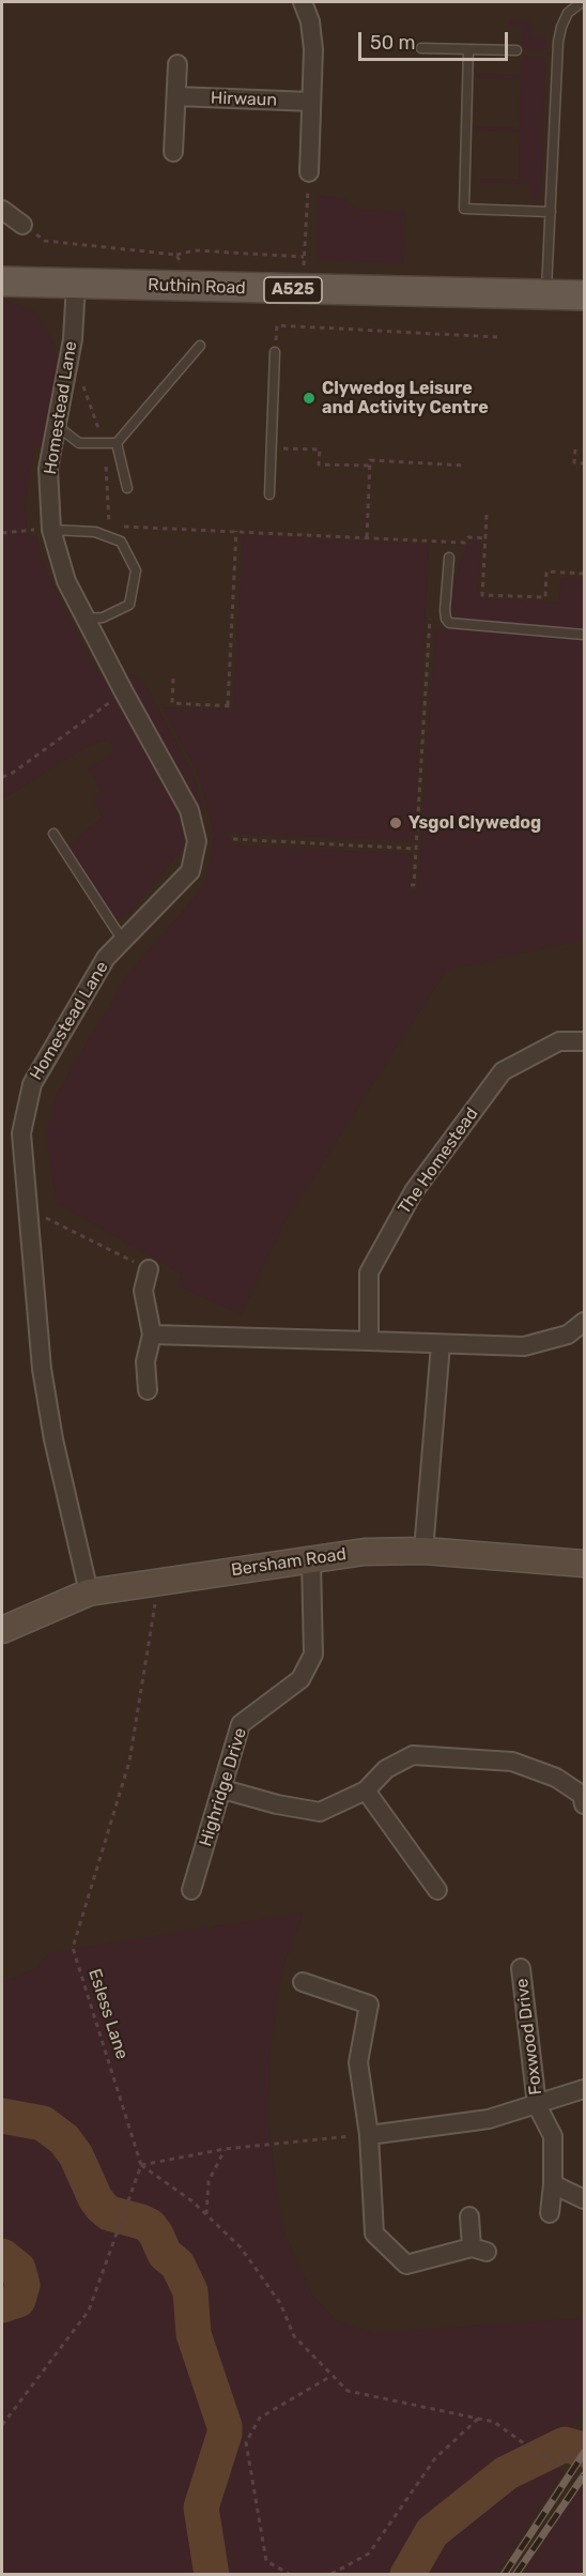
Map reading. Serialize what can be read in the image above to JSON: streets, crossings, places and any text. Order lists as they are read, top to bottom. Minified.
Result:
{"streets":{"main road":["Ruthin Road","A525","Bersham Road"],"street":["Hirwaun","Homestead Lane","The Homestead","Highridge Drive","Foxwood Drive"],"path":["Esless Lane"]},"crossings":[["Ruthin Road","Homestead Lane"],["Homestead Lane","Bersham Road"],["Bersham Road","Highridge Drive"],["Bersham Road","Esless Lane"]],"places":["Clywedog Leisure and Activity Centre","Ysgol Clywedog"],"scale_bar":"50 m"}
